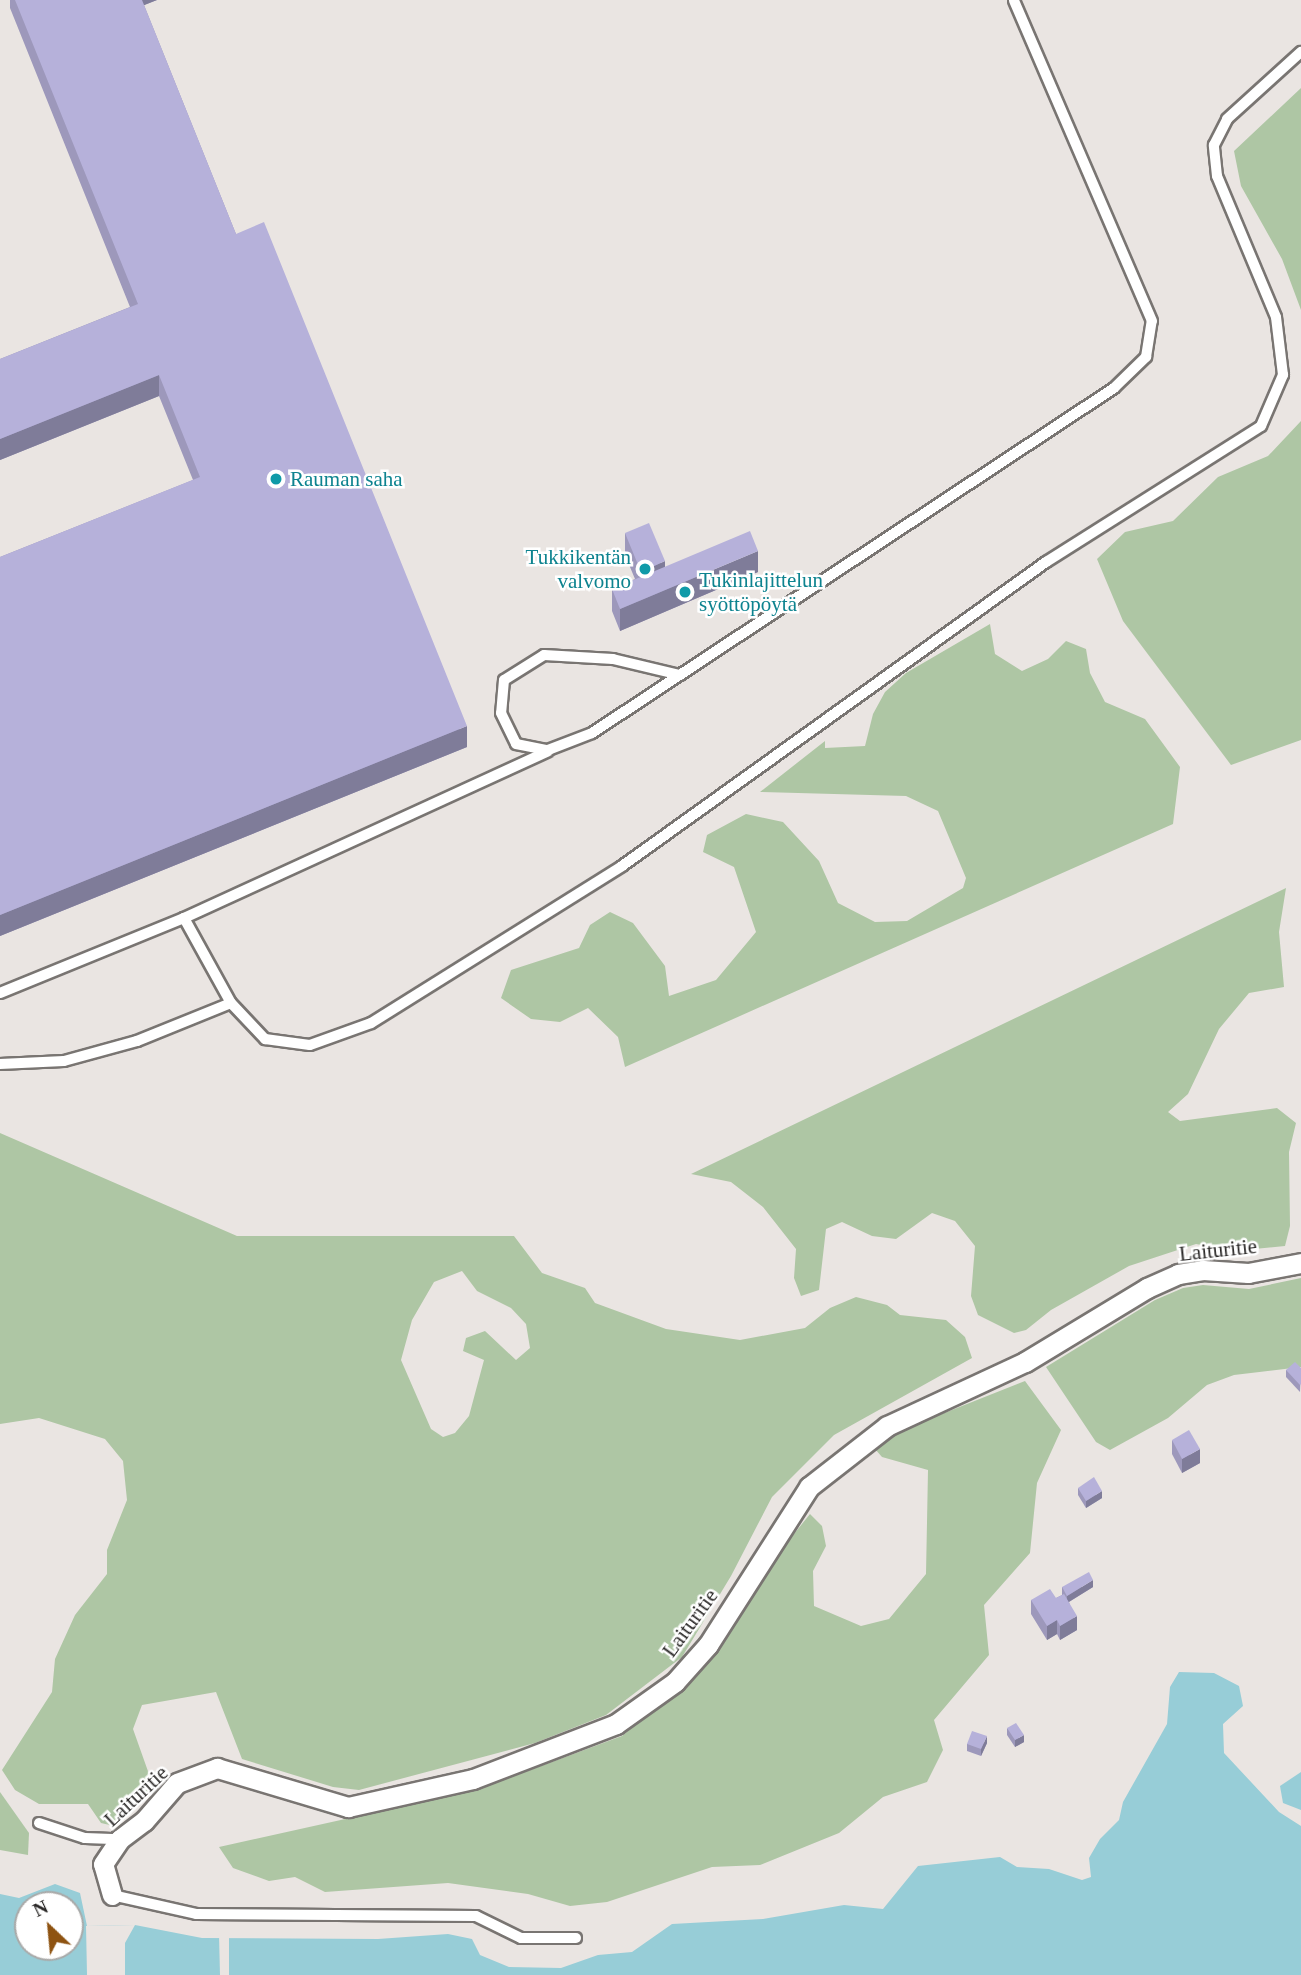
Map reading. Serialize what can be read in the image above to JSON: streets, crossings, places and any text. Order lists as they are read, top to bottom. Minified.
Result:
{"streets":{"street":["Laituritie"]},"places":["Rauman saha","Tukkikentän valvomo","Tukinlajittelun syöttöpöytä"],"north":"top left"}
